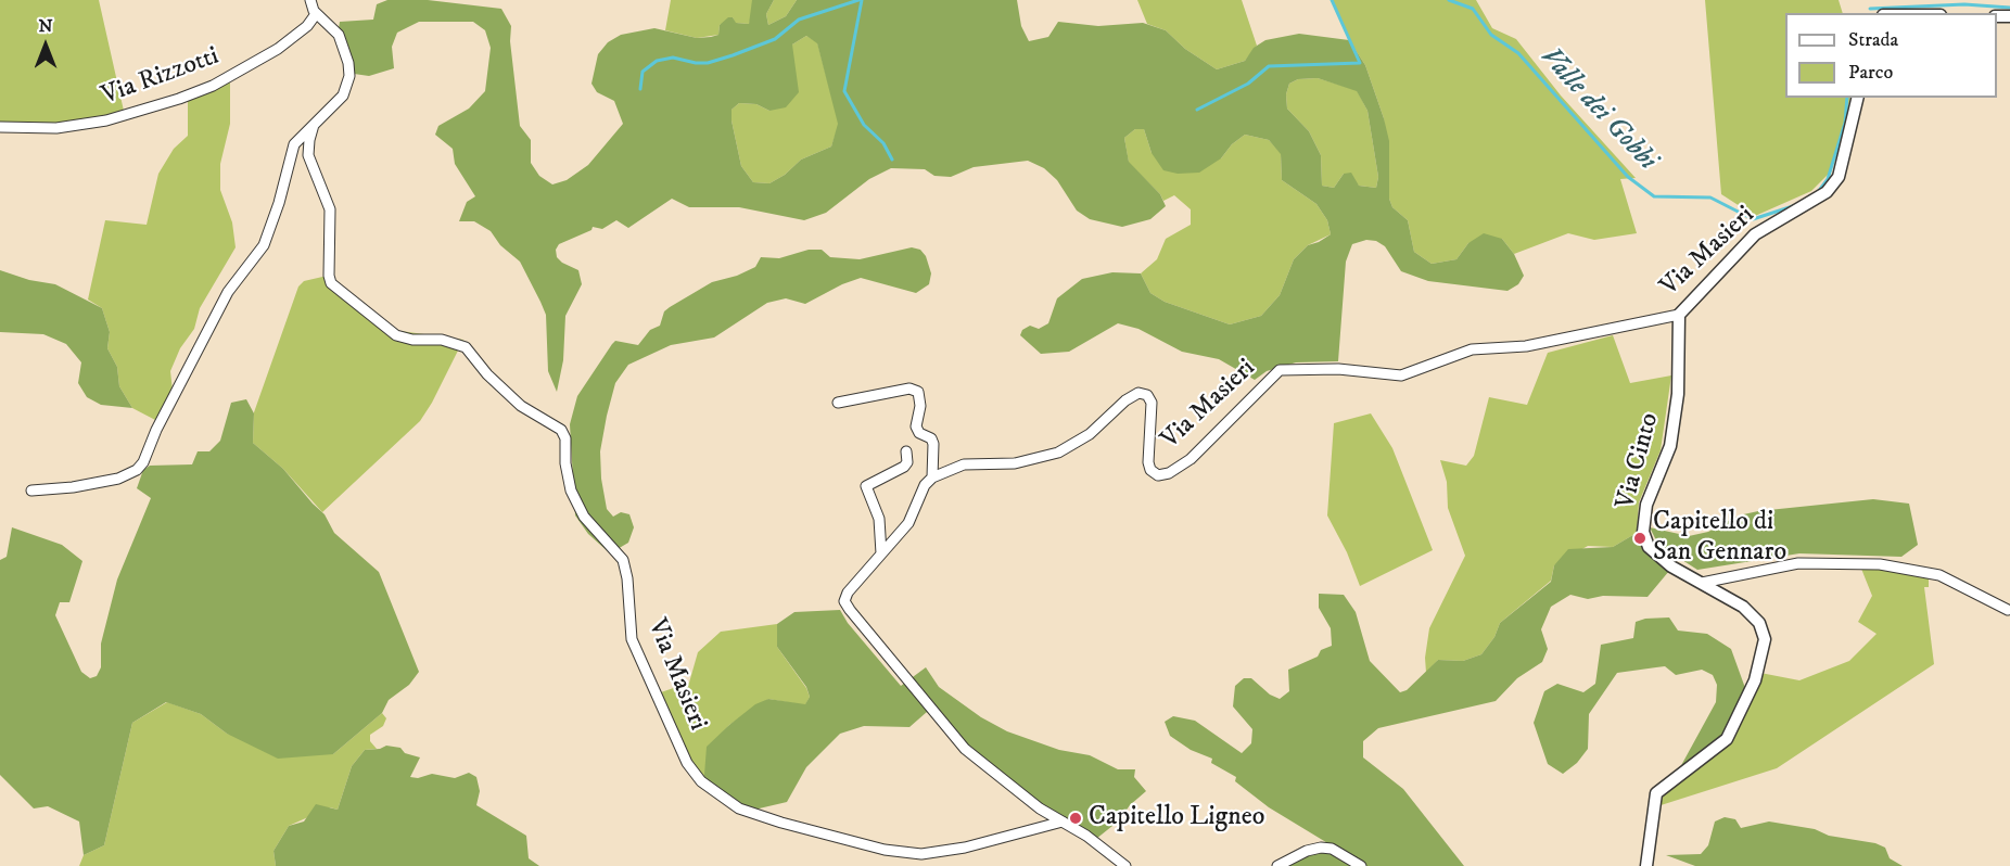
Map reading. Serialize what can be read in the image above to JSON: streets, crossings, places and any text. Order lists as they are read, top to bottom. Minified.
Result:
{"streets":{"street":["Via Rizzotti","Via Masieri","Via Cinto"]},"crossings":[["Via Masieri","Via Cinto"]],"water":["Valle dei Gobbi"],"places":["Capitello di San Gennaro","Capitello Ligneo"],"legend":["Strada","Parco"],"north":"top"}
